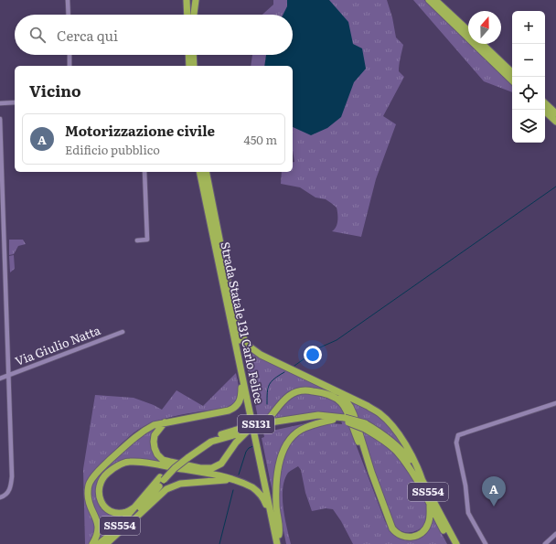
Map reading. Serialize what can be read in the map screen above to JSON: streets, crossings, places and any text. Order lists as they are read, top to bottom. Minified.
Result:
{"streets":{"highway":["Strada Statale 131 Carlo Felice","SS131","SS554"],"street":["Via Giulio Natta"]},"north":"top","page":{"map_buttons":["+","−"],"search":"Cerca qui","heading":"Vicino","list":[{"mark":"A","name":"Motorizzazione civile","note":"Edificio pubblico","value":"450 m"}],"pins":"A"}}
